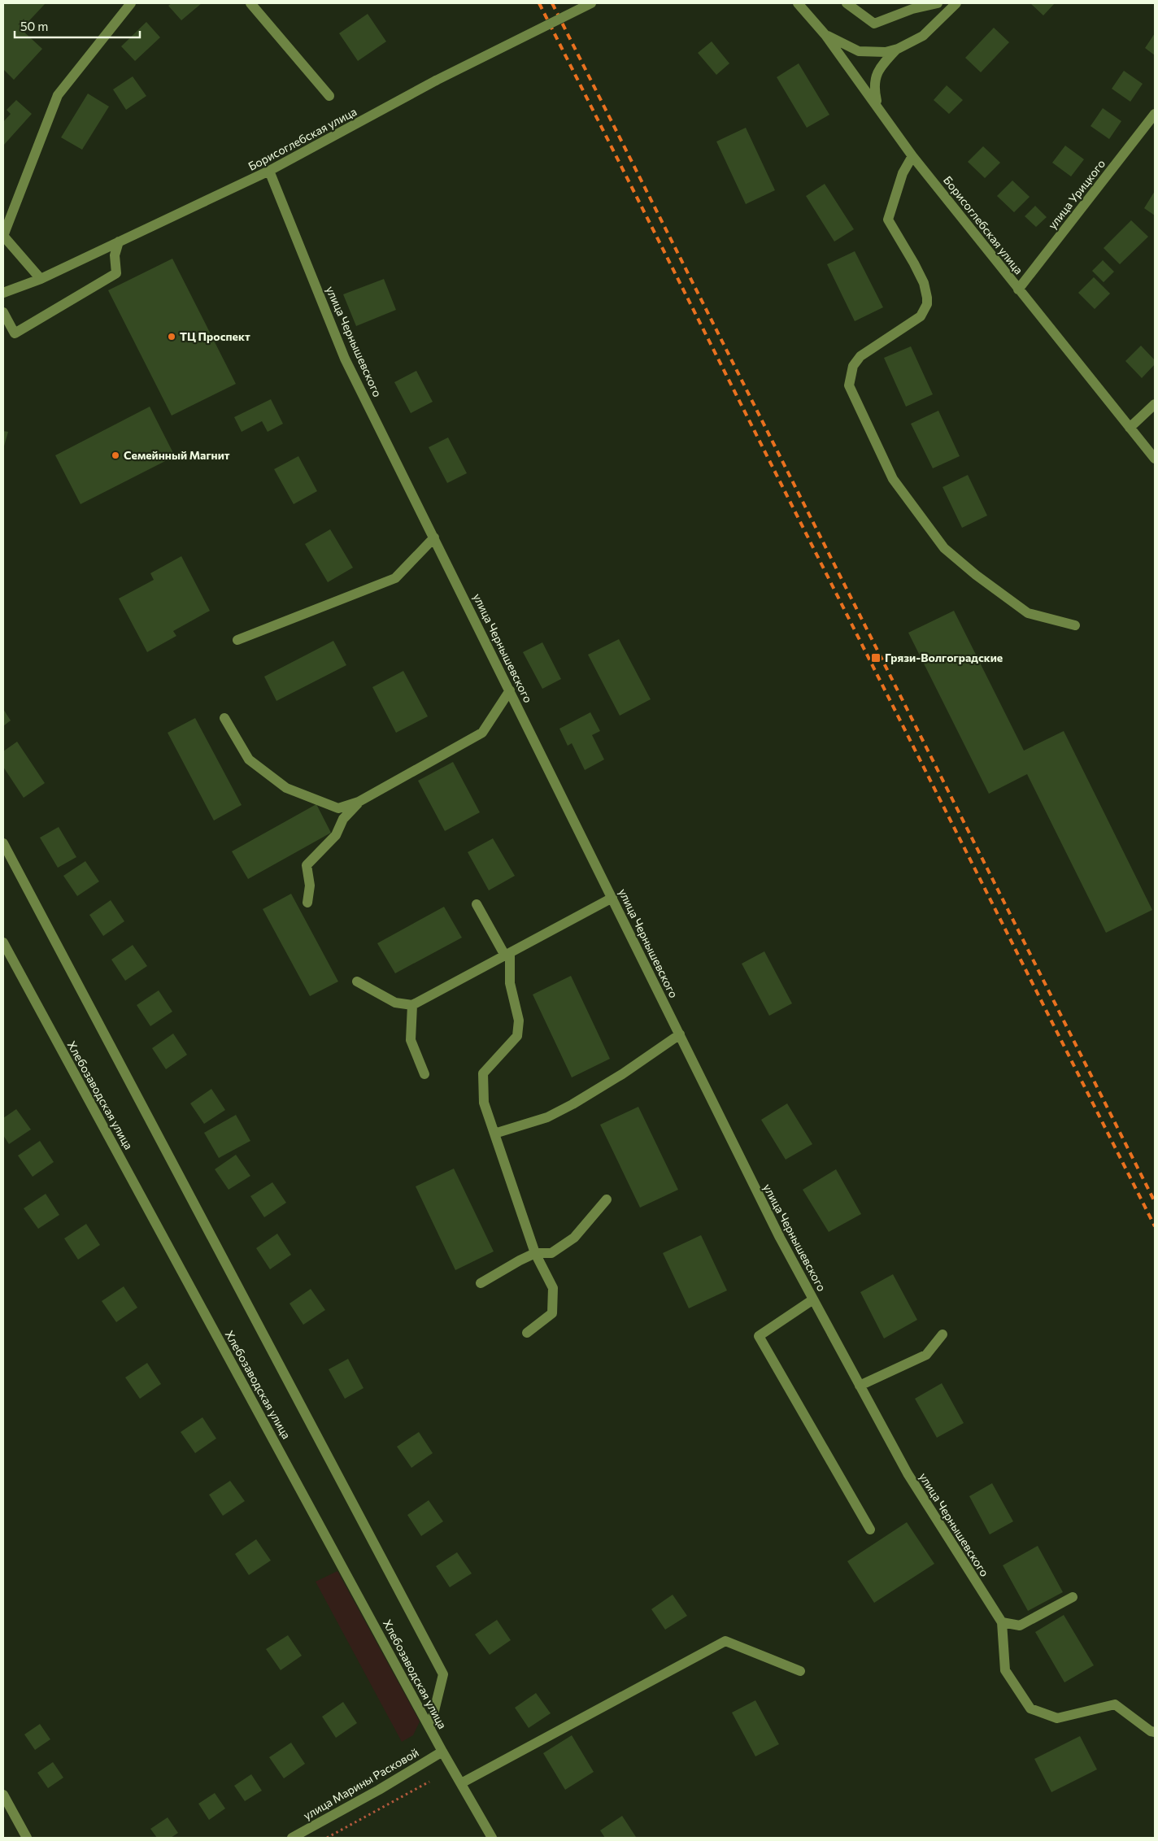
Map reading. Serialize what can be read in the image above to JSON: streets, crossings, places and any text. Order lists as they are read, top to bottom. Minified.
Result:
{"streets":{"street":["Борисоглебская улица","улица Урицкого","улица Чернышевского","Хлебозаводская улица","улица Марины Расковой"]},"crossings":[["Борисоглебская улица","улица Урицкого"],["Борисоглебская улица","улица Чернышевского"],["Хлебозаводская улица","улица Марины Расковой"]],"places":{"other":["ТЦ Проспект","Семейнный Магнит"],"transit":["Грязи-Волгоградские"]},"scale_bar":"50 m"}
